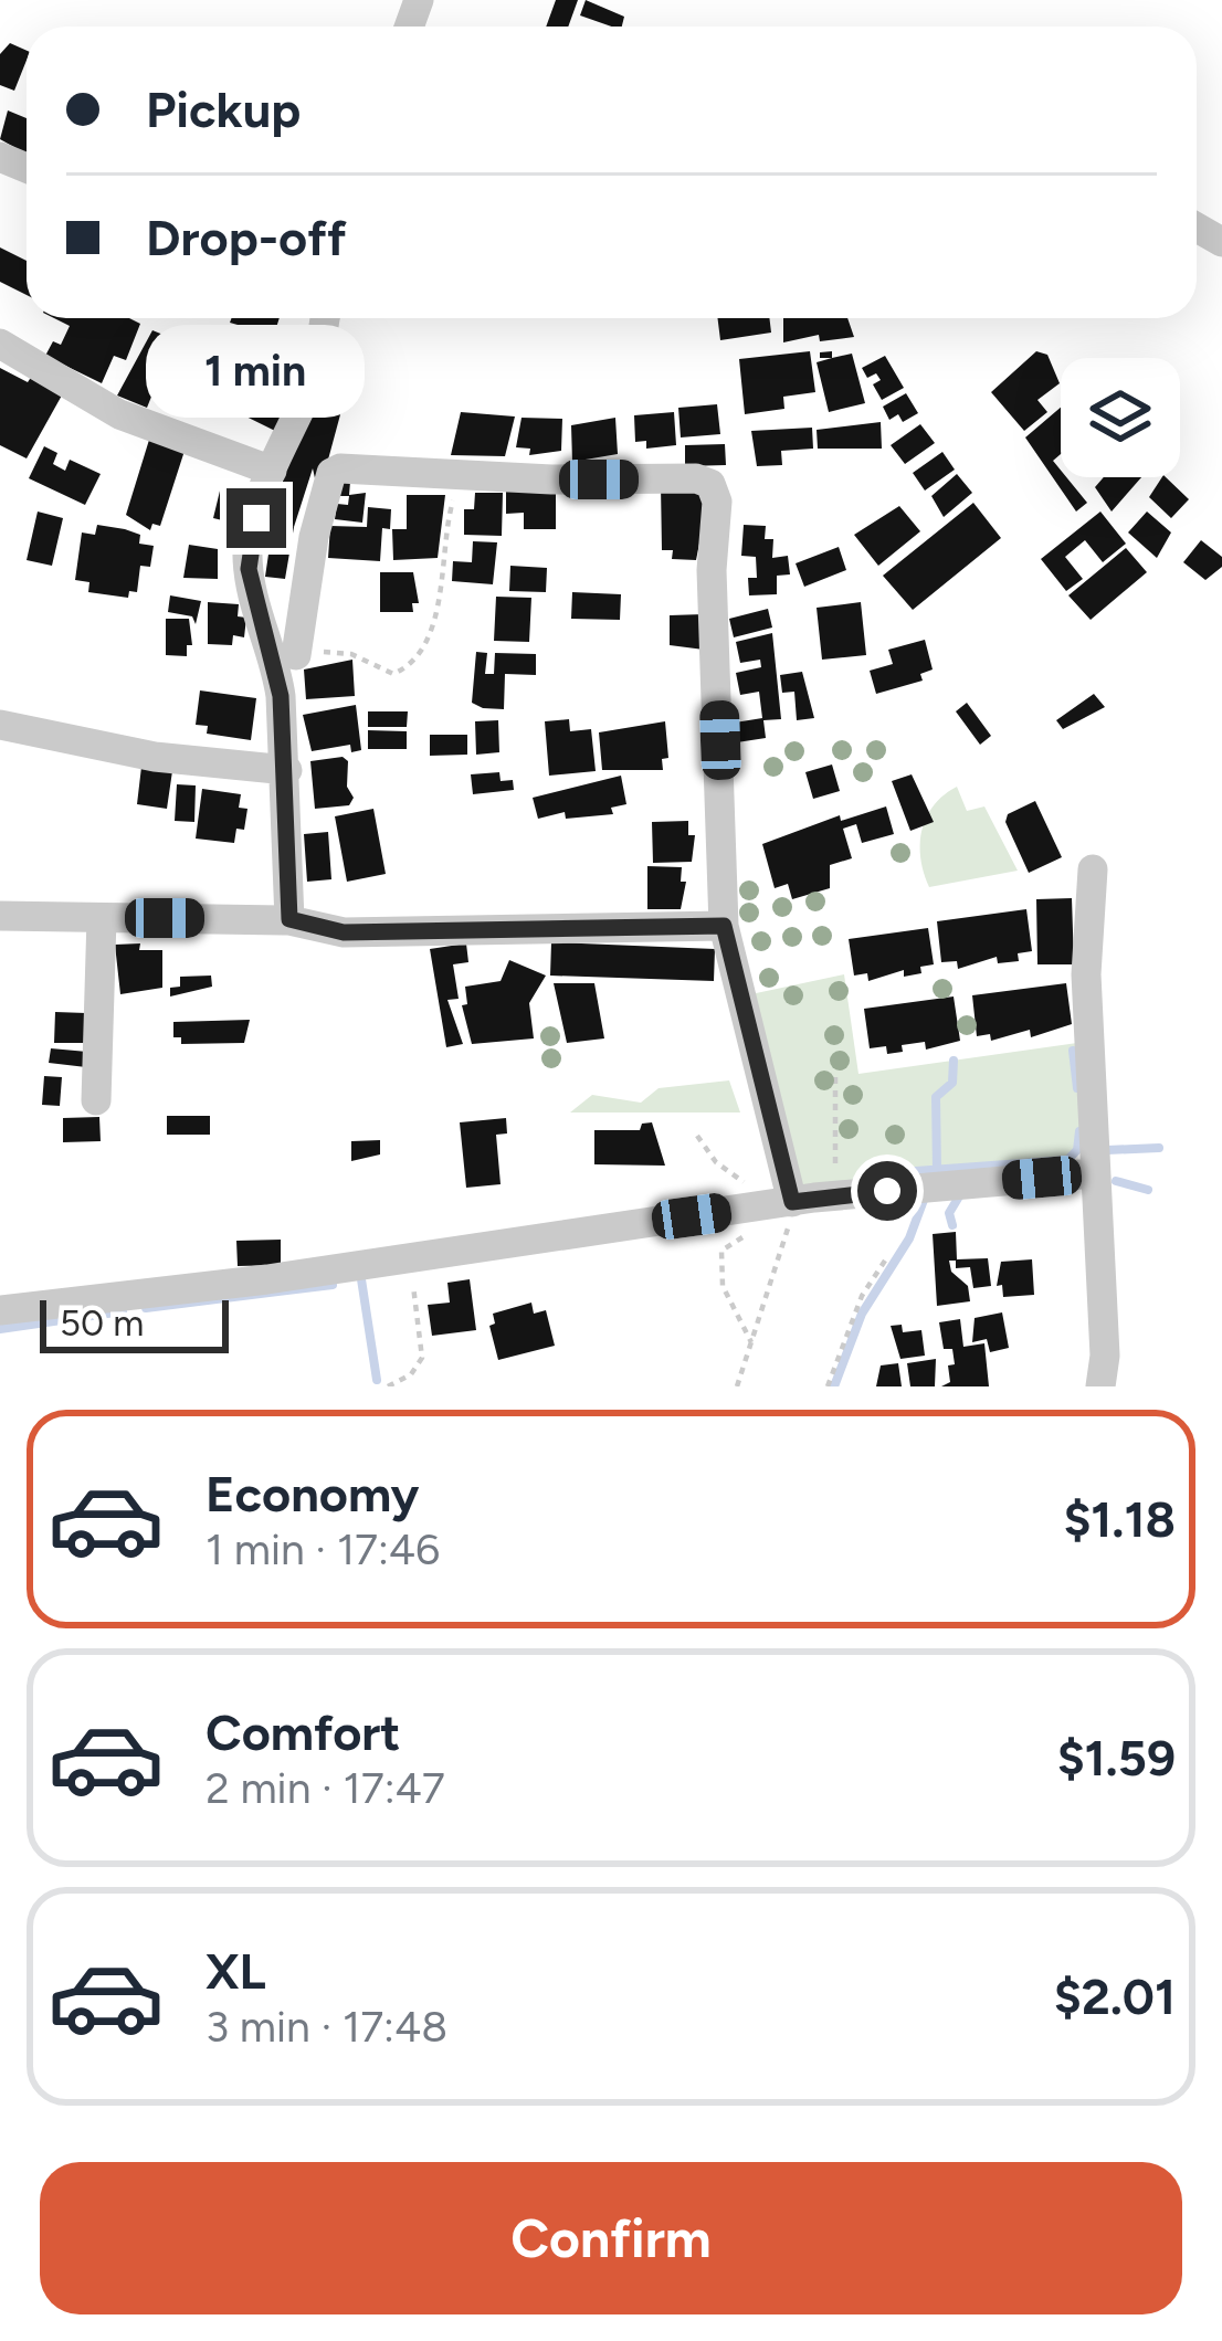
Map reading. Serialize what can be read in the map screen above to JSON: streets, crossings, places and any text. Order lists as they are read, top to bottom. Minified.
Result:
{"scale_bar":"50 m","page":{"banner":["Pickup","Drop-off"],"bubble":"1 min","scale":"50 m","list":[{"name":"Economy","note":"1 min · 17:46","value":"$1.18"},{"name":"Comfort","note":"2 min · 17:47","value":"$1.59"},{"name":"XL","note":"3 min · 17:48","value":"$2.01"}],"buttons":"Confirm"}}
